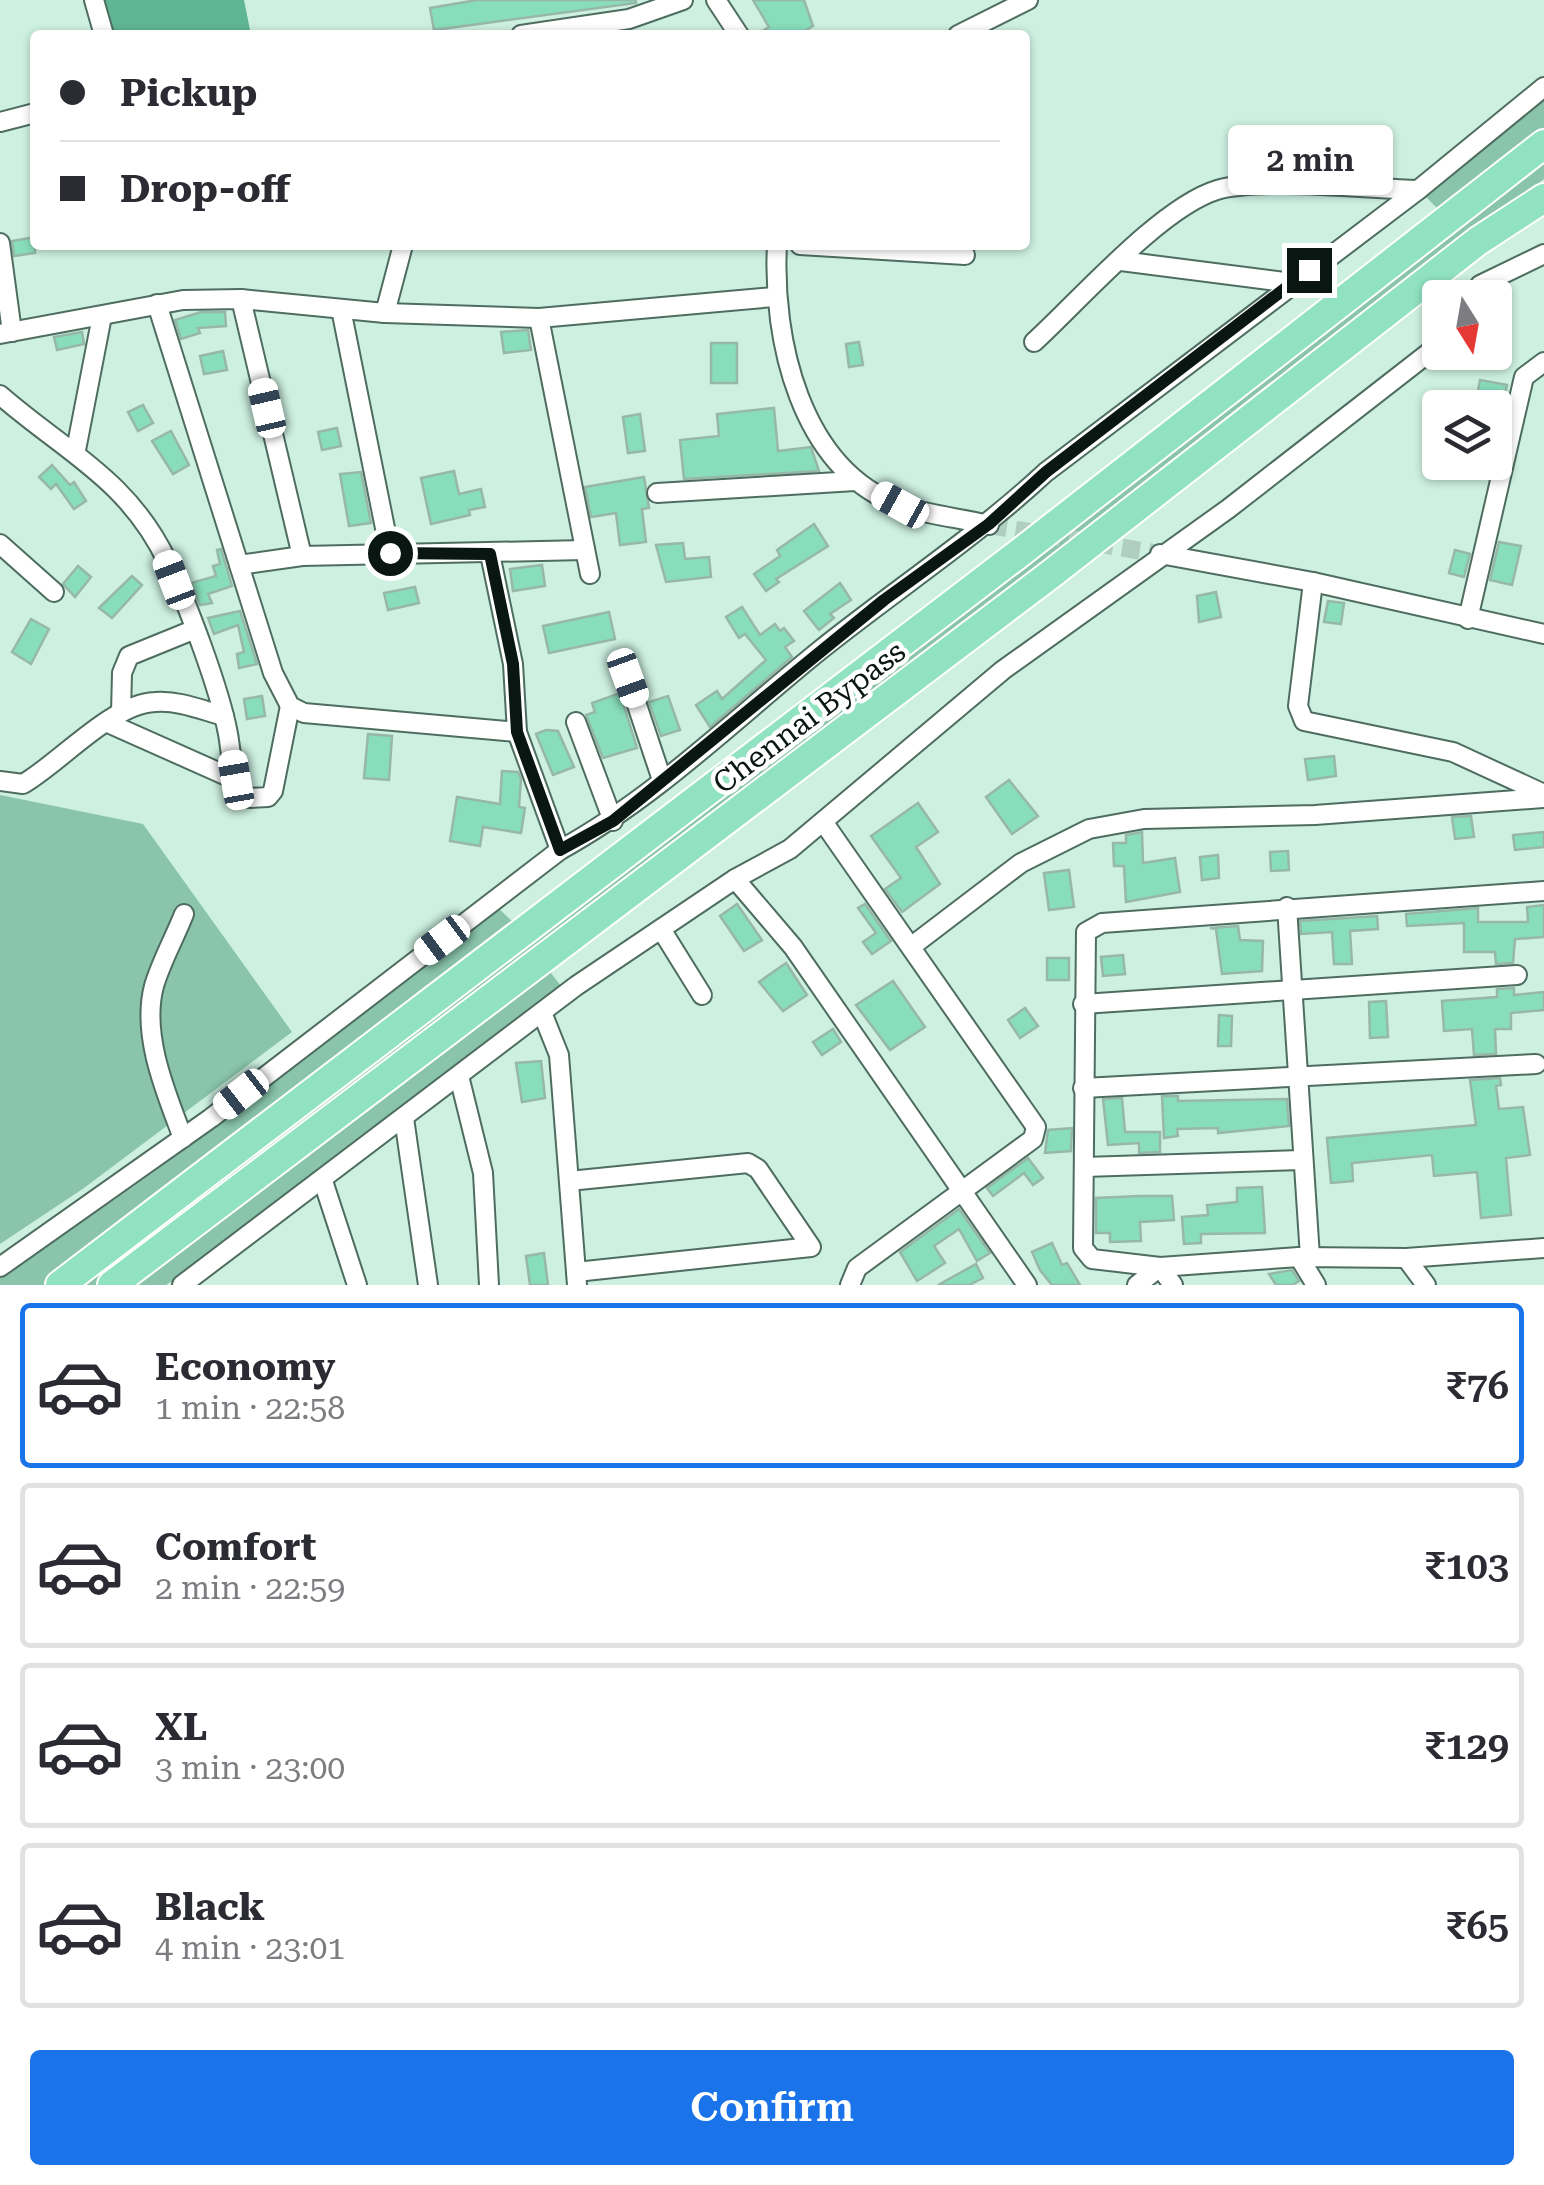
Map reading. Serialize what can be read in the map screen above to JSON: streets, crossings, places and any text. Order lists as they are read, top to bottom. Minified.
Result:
{"streets":{"highway":["Chennai Bypass"]},"north":"bottom","page":{"banner":["Pickup","Drop-off"],"bubble":"2 min","list":[{"name":"Economy","note":"1 min · 22:58","value":"₹76"},{"name":"Comfort","note":"2 min · 22:59","value":"₹103"},{"name":"XL","note":"3 min · 23:00","value":"₹129"},{"name":"Black","note":"4 min · 23:01","value":"₹65"}],"buttons":"Confirm"}}
